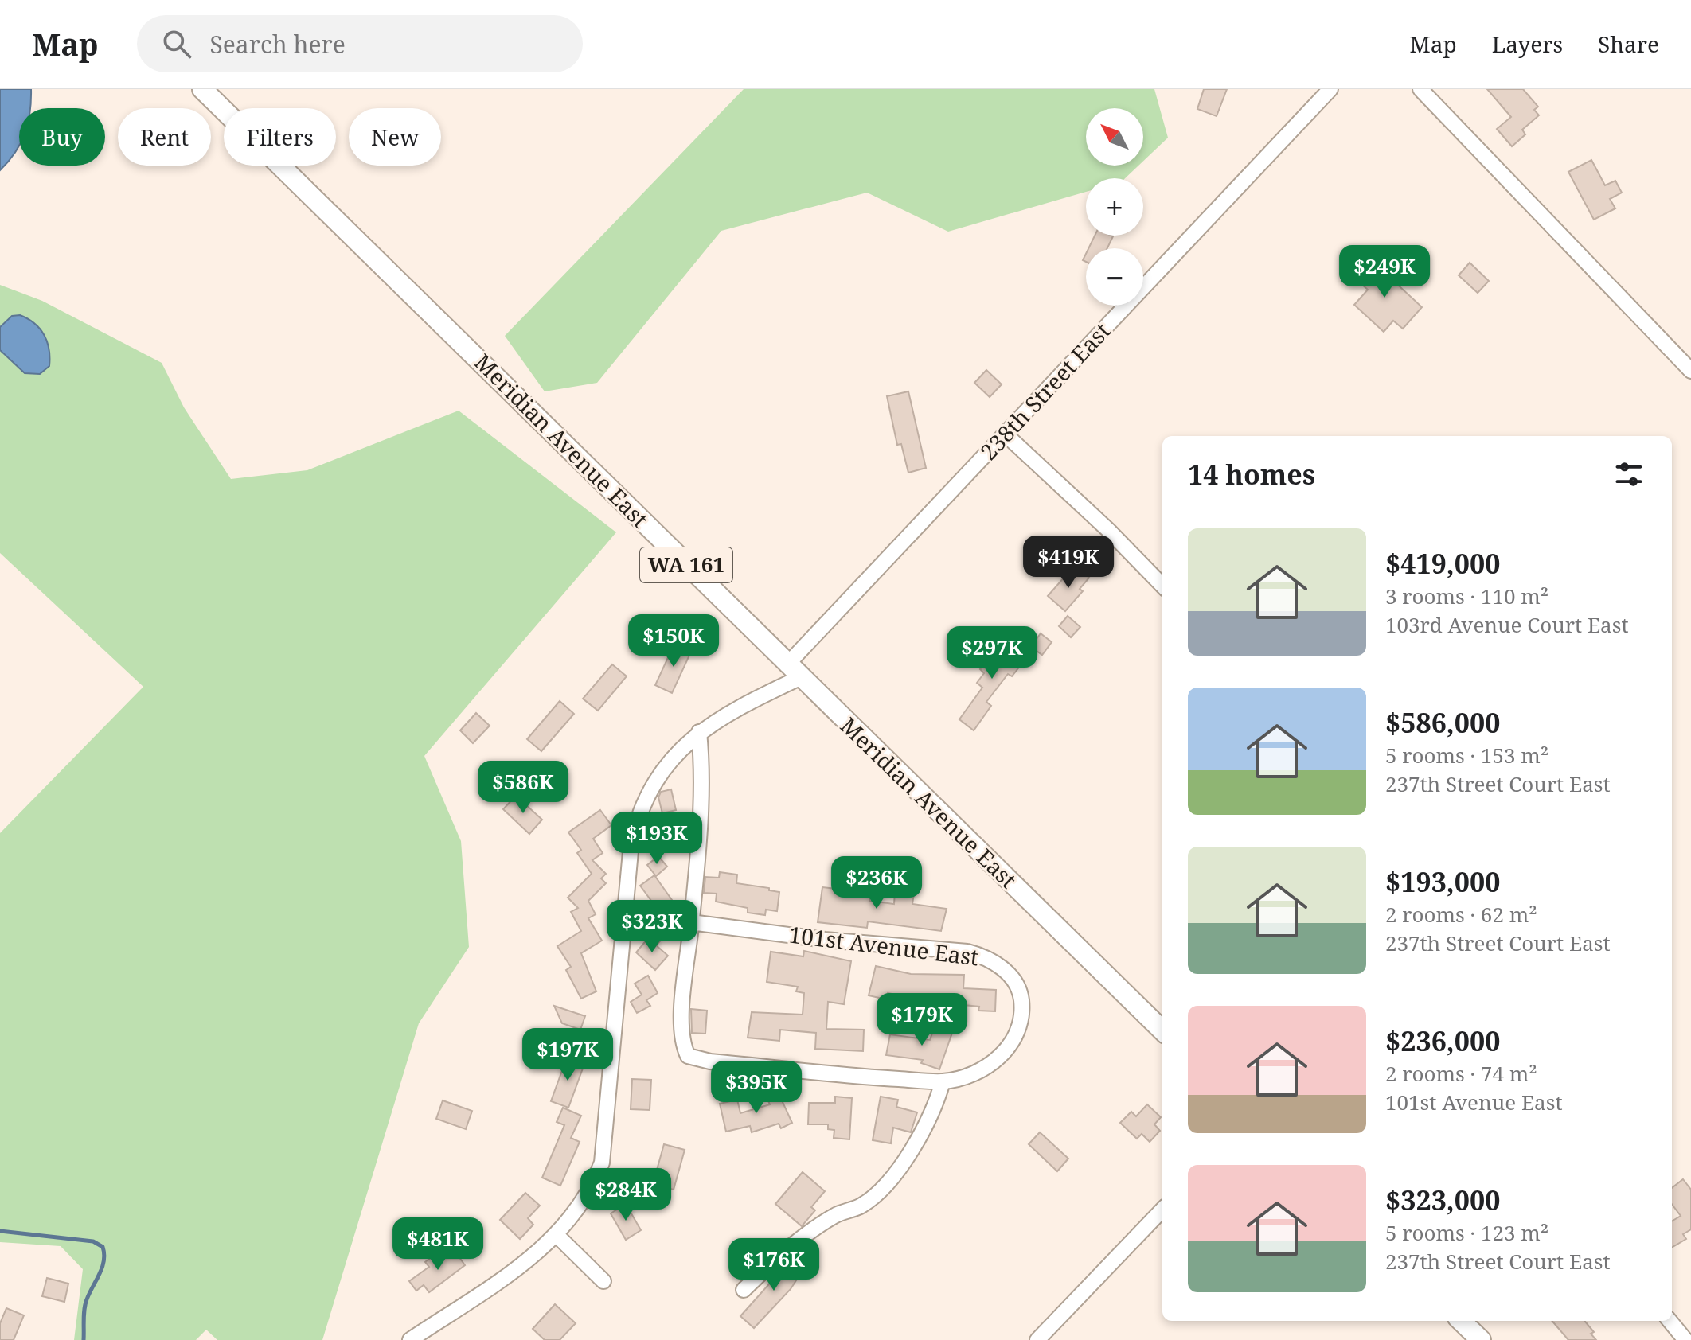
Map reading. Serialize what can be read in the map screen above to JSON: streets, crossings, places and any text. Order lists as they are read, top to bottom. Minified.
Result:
{"streets":{"main road":["Meridian Avenue East","WA 161"],"street":["238th Street East","101st Avenue East"]},"crossings":[["238th Street East","Meridian Avenue East"]],"north":"top left","page":{"header":"Map","search":"Search here","nav":["Map","Layers","Share"],"map_buttons":["+","−"],"chip":["Buy","Rent","Filters","New"],"price":["$249K","$419K","$150K","$297K","$586K","$193K","$236K","$323K","$179K","$197K","$395K","$284K","$481K","$176K"],"heading":"14 homes","list":[{"name":"$419,000","note":"3 rooms · 110 m² · 103rd Avenue Court East"},{"name":"$586,000","note":"5 rooms · 153 m² · 237th Street Court East"},{"name":"$193,000","note":"2 rooms · 62 m² · 237th Street Court East"},{"name":"$236,000","note":"2 rooms · 74 m² · 101st Avenue East"},{"name":"$323,000","note":"5 rooms · 123 m² · 237th Street Court East"}]}}
